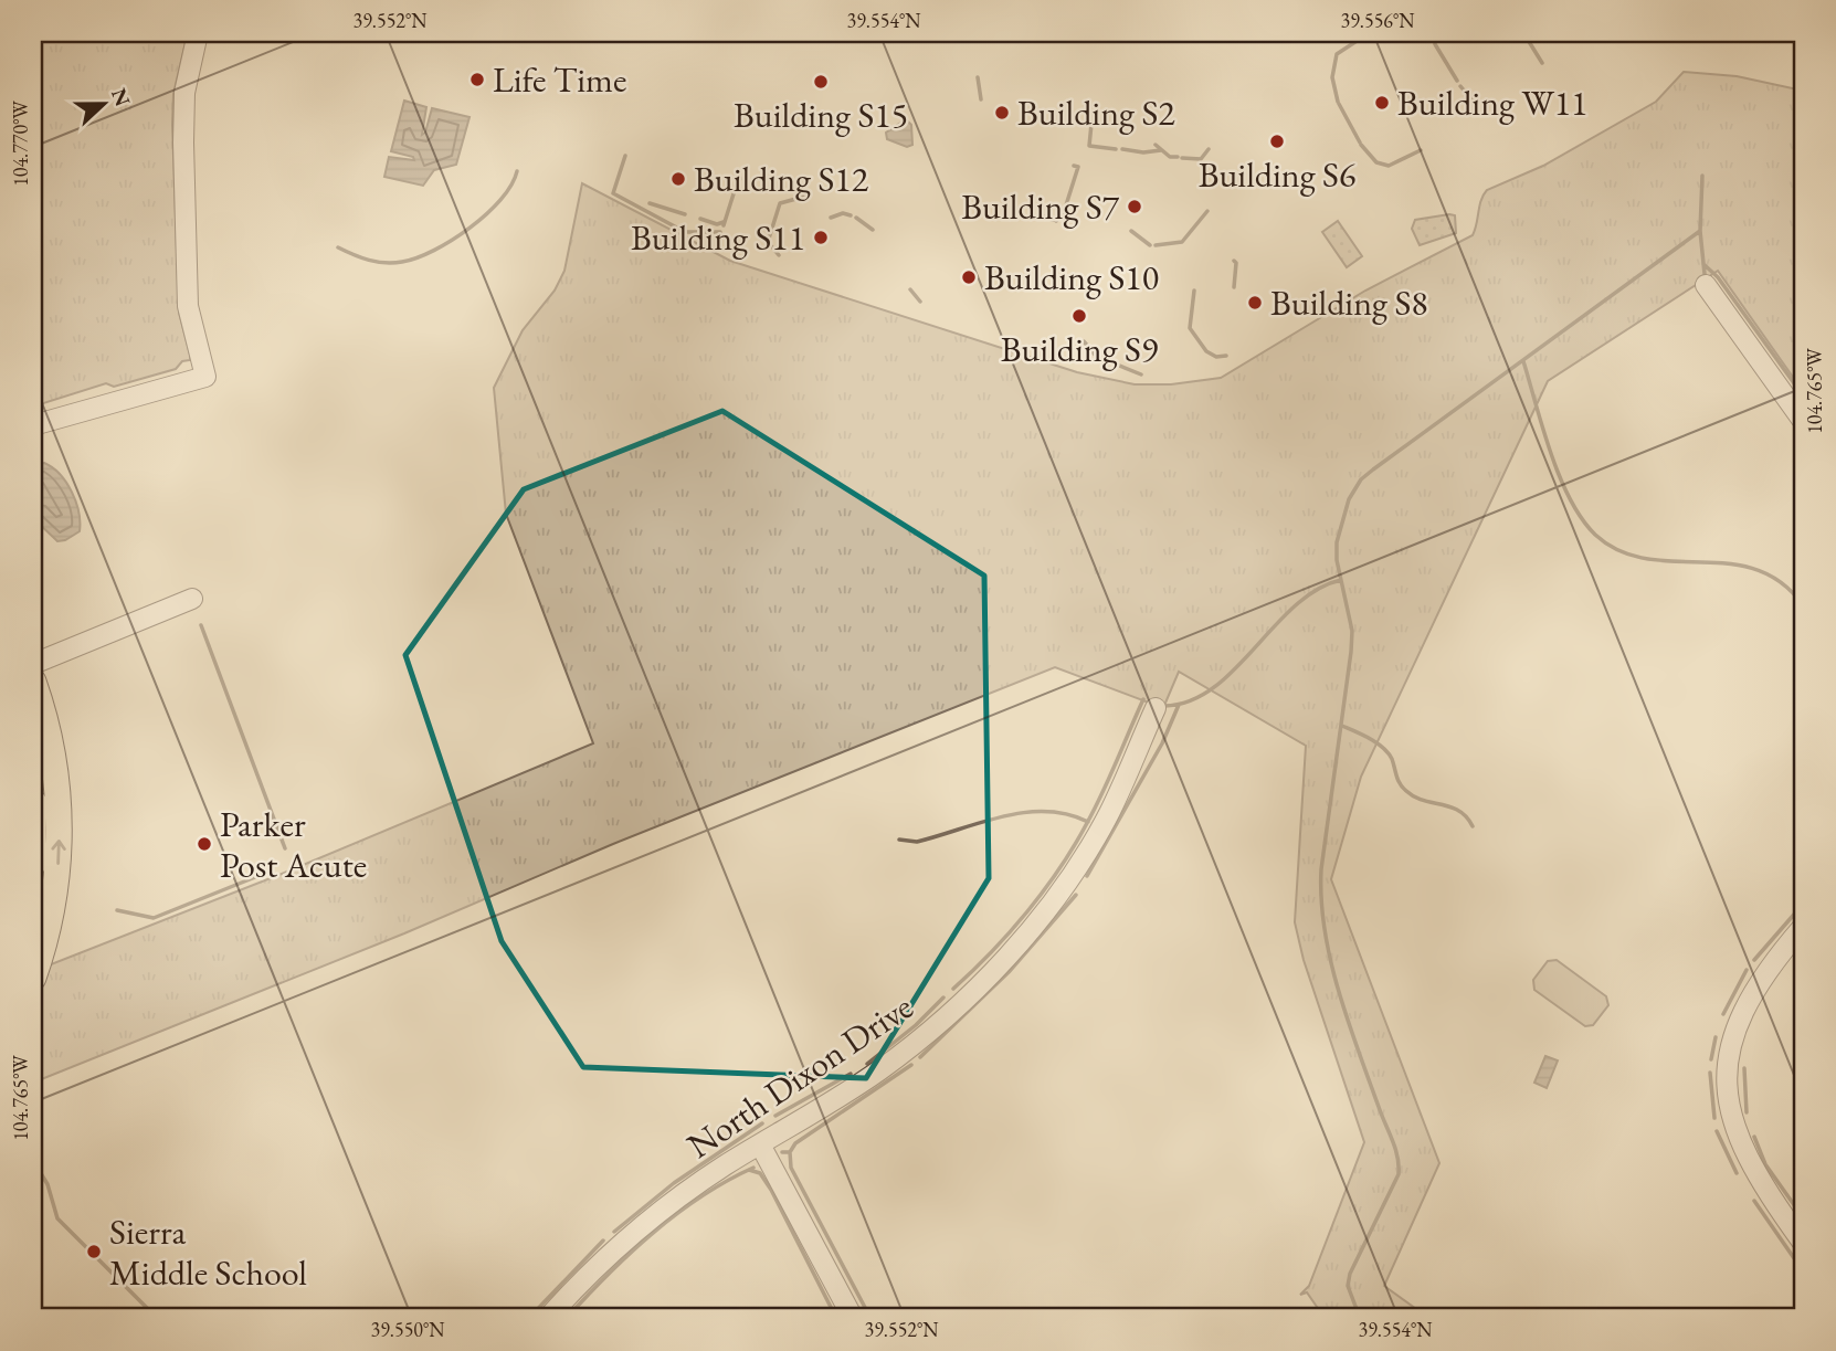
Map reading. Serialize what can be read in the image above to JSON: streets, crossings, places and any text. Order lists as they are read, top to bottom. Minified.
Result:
{"streets":{"street":["North Dixon Drive"]},"places":["Life Time","Building S15","Building W11","Building S2","Building S6","Building S12","Building S7","Building S11","Building S10","Building S8","Building S9","Parker Post Acute","Sierra Middle School"],"north":"right","coordinates":["39.552°N","39.554°N","39.556°N","104.770°W","104.765°W","39.550°N"]}
